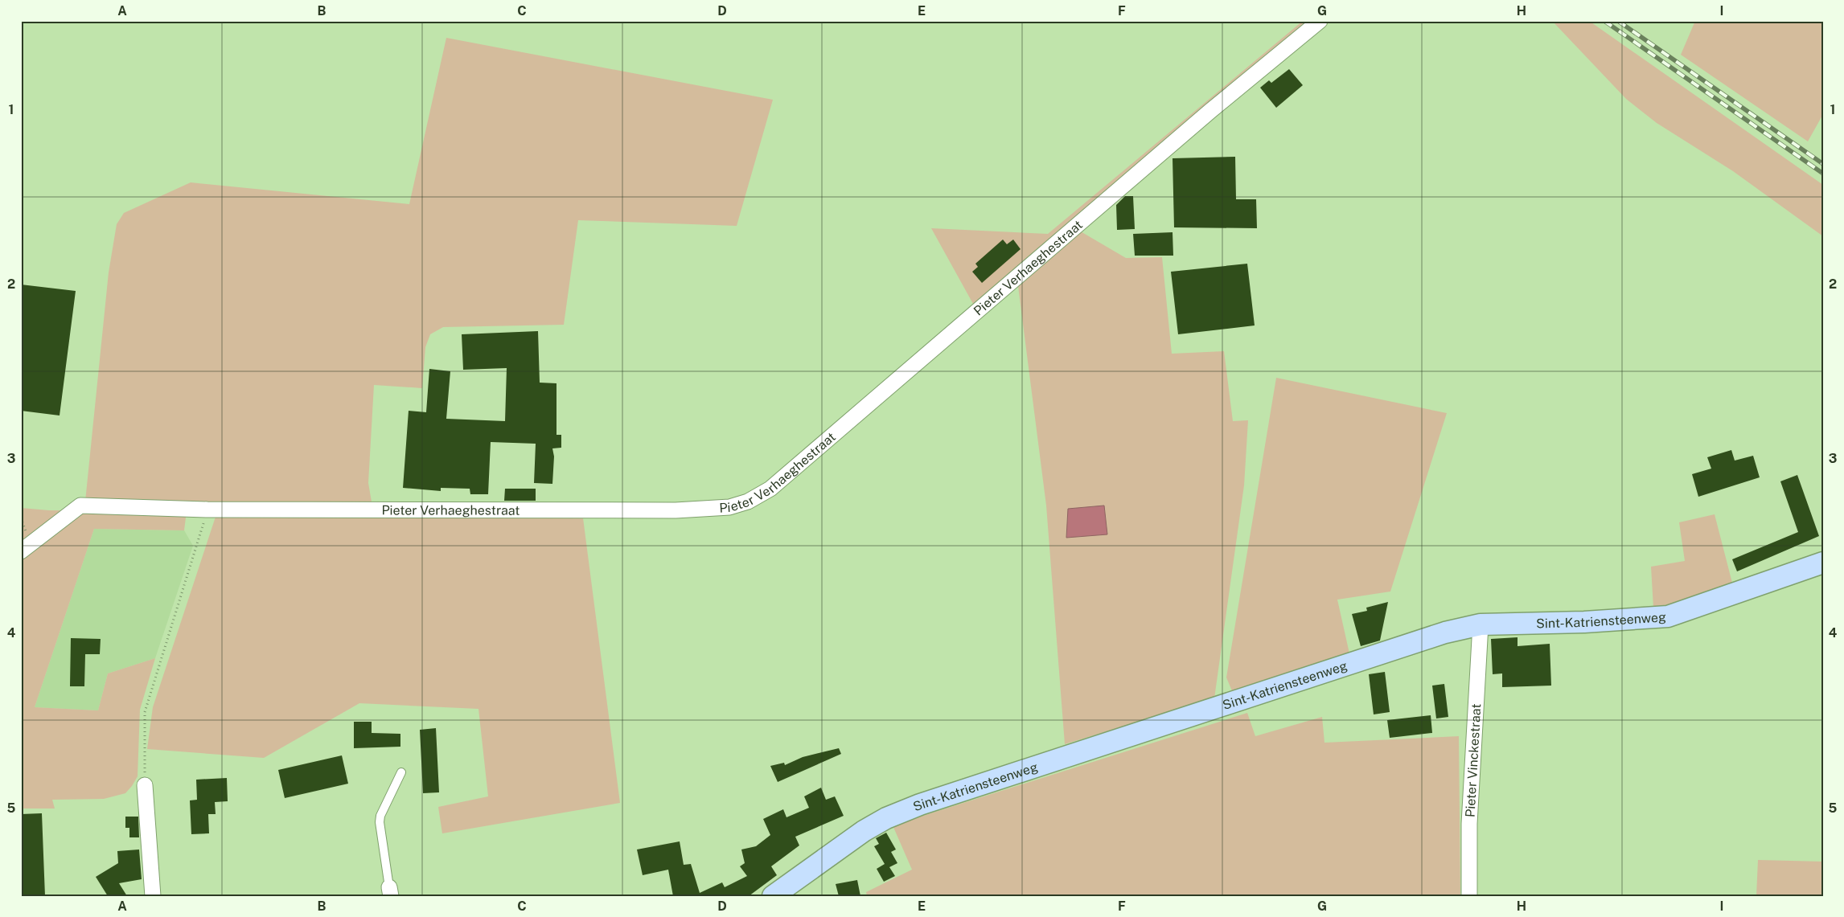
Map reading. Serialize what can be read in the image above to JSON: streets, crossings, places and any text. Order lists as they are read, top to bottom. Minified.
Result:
{"streets":{"street":["Pieter Verhaeghestraat","Sint-Katriensteenweg","Pieter Vinckestraat"]},"crossings":[["Sint-Katriensteenweg","Pieter Vinckestraat"]],"grid":{"columns":["A","B","C","D","E","F","G","H","I"],"rows":["1","2","3","4","5"]}}
